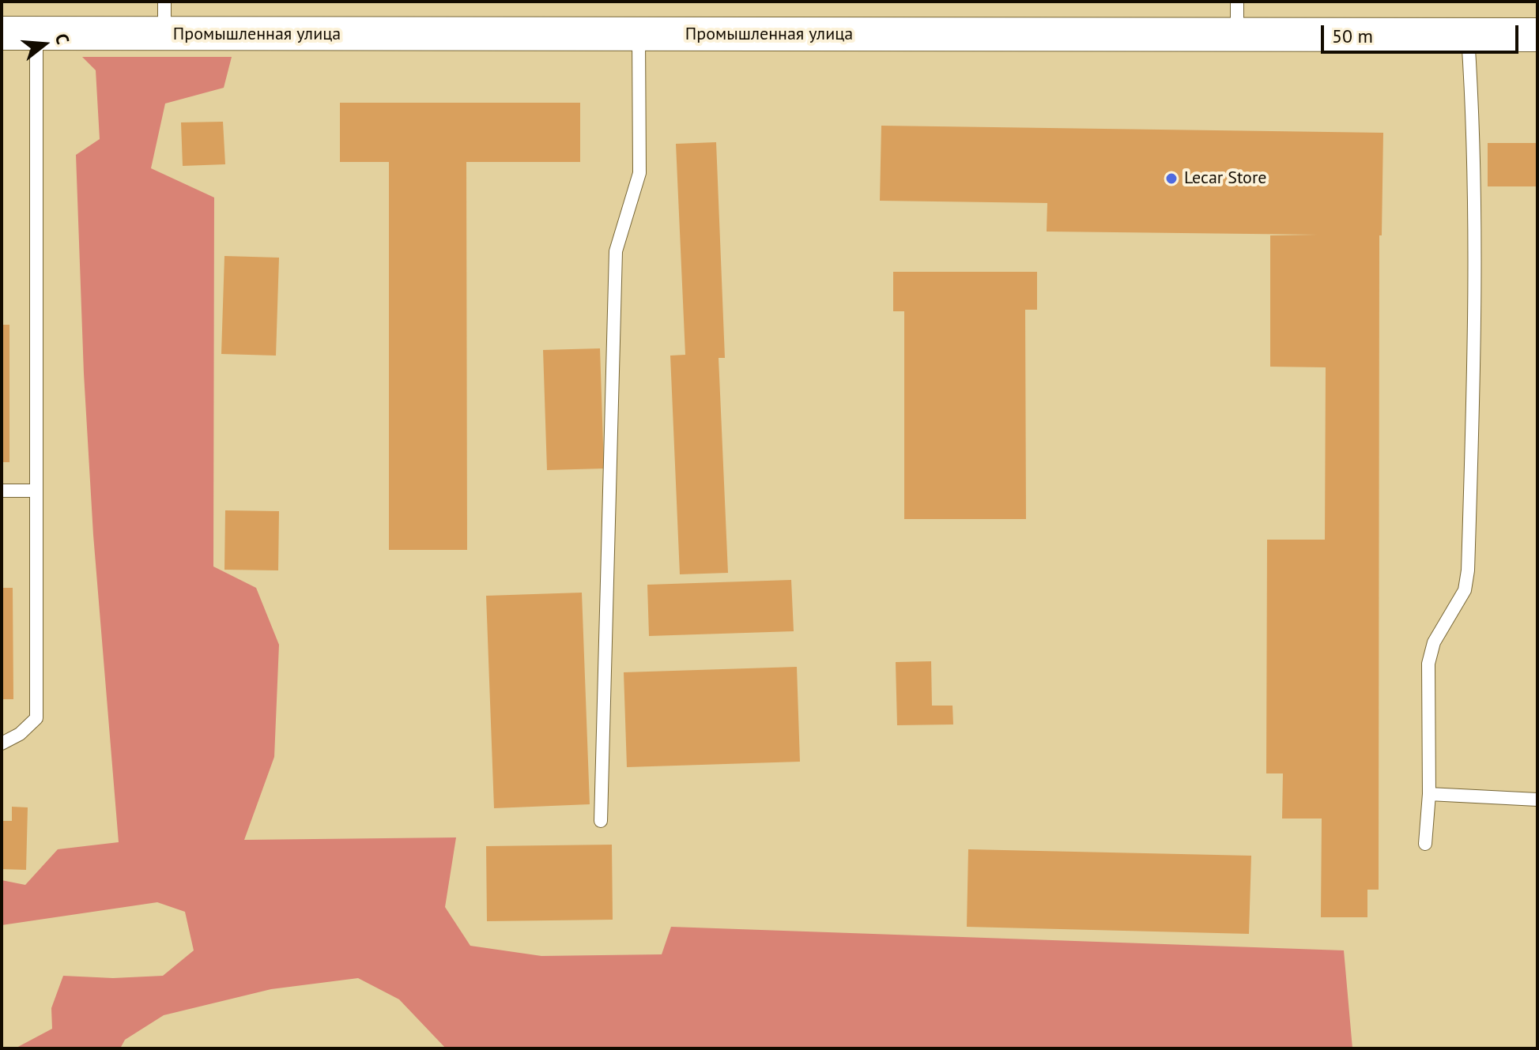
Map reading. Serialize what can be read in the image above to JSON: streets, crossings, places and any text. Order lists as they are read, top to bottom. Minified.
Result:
{"streets":{"main road":["Промышленная улица"]},"places":["Lecar Store"],"scale_bar":"50 m","north":"right"}
